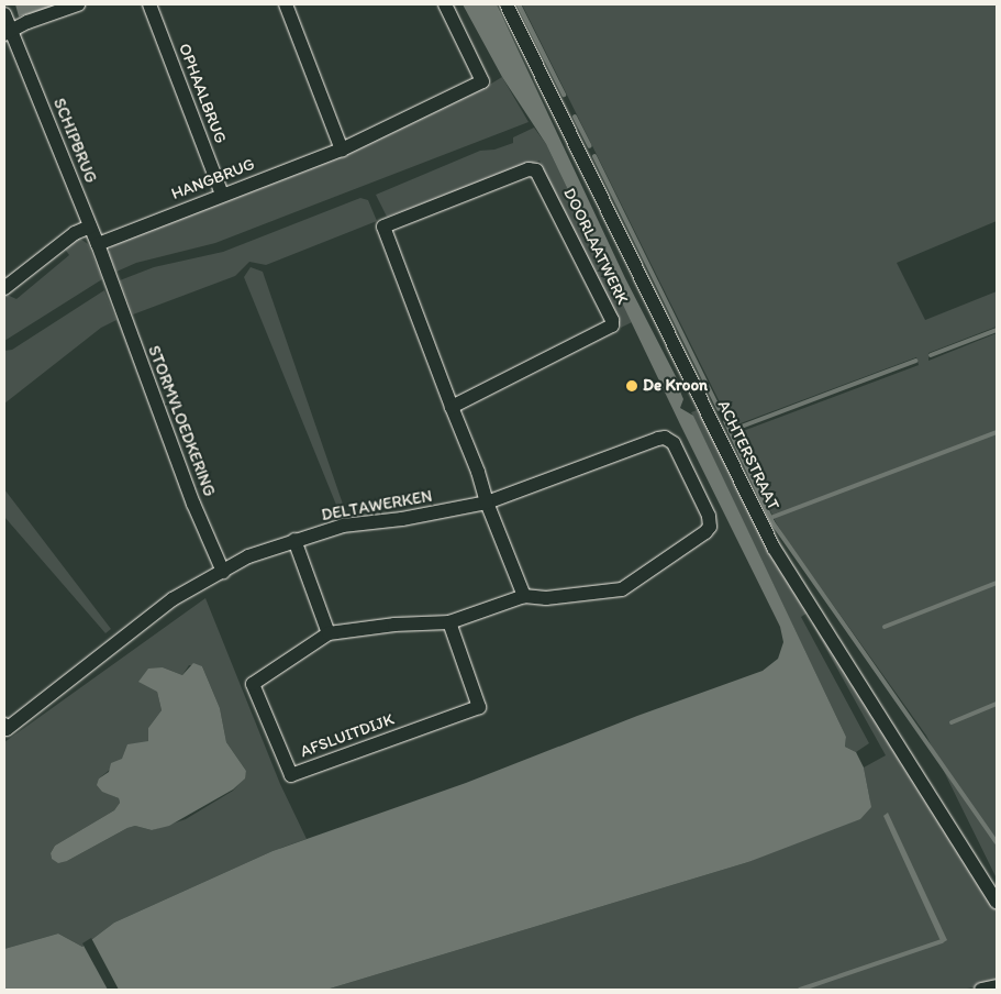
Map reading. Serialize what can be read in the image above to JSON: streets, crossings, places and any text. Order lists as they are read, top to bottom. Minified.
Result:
{"streets":{"street":["OPHAALBRUG","SCHIPBRUG","HANGBRUG","DOORLAATWERK","STORMVLOEDKERING","ACHTERSTRAAT","DELTAWERKEN","AFSLUITDIJK"]},"crossings":[["OPHAALBRUG","HANGBRUG"],["SCHIPBRUG","HANGBRUG"],["SCHIPBRUG","STORMVLOEDKERING"],["STORMVLOEDKERING","DELTAWERKEN"],["DELTAWERKEN","AFSLUITDIJK"]],"places":["De Kroon"]}
